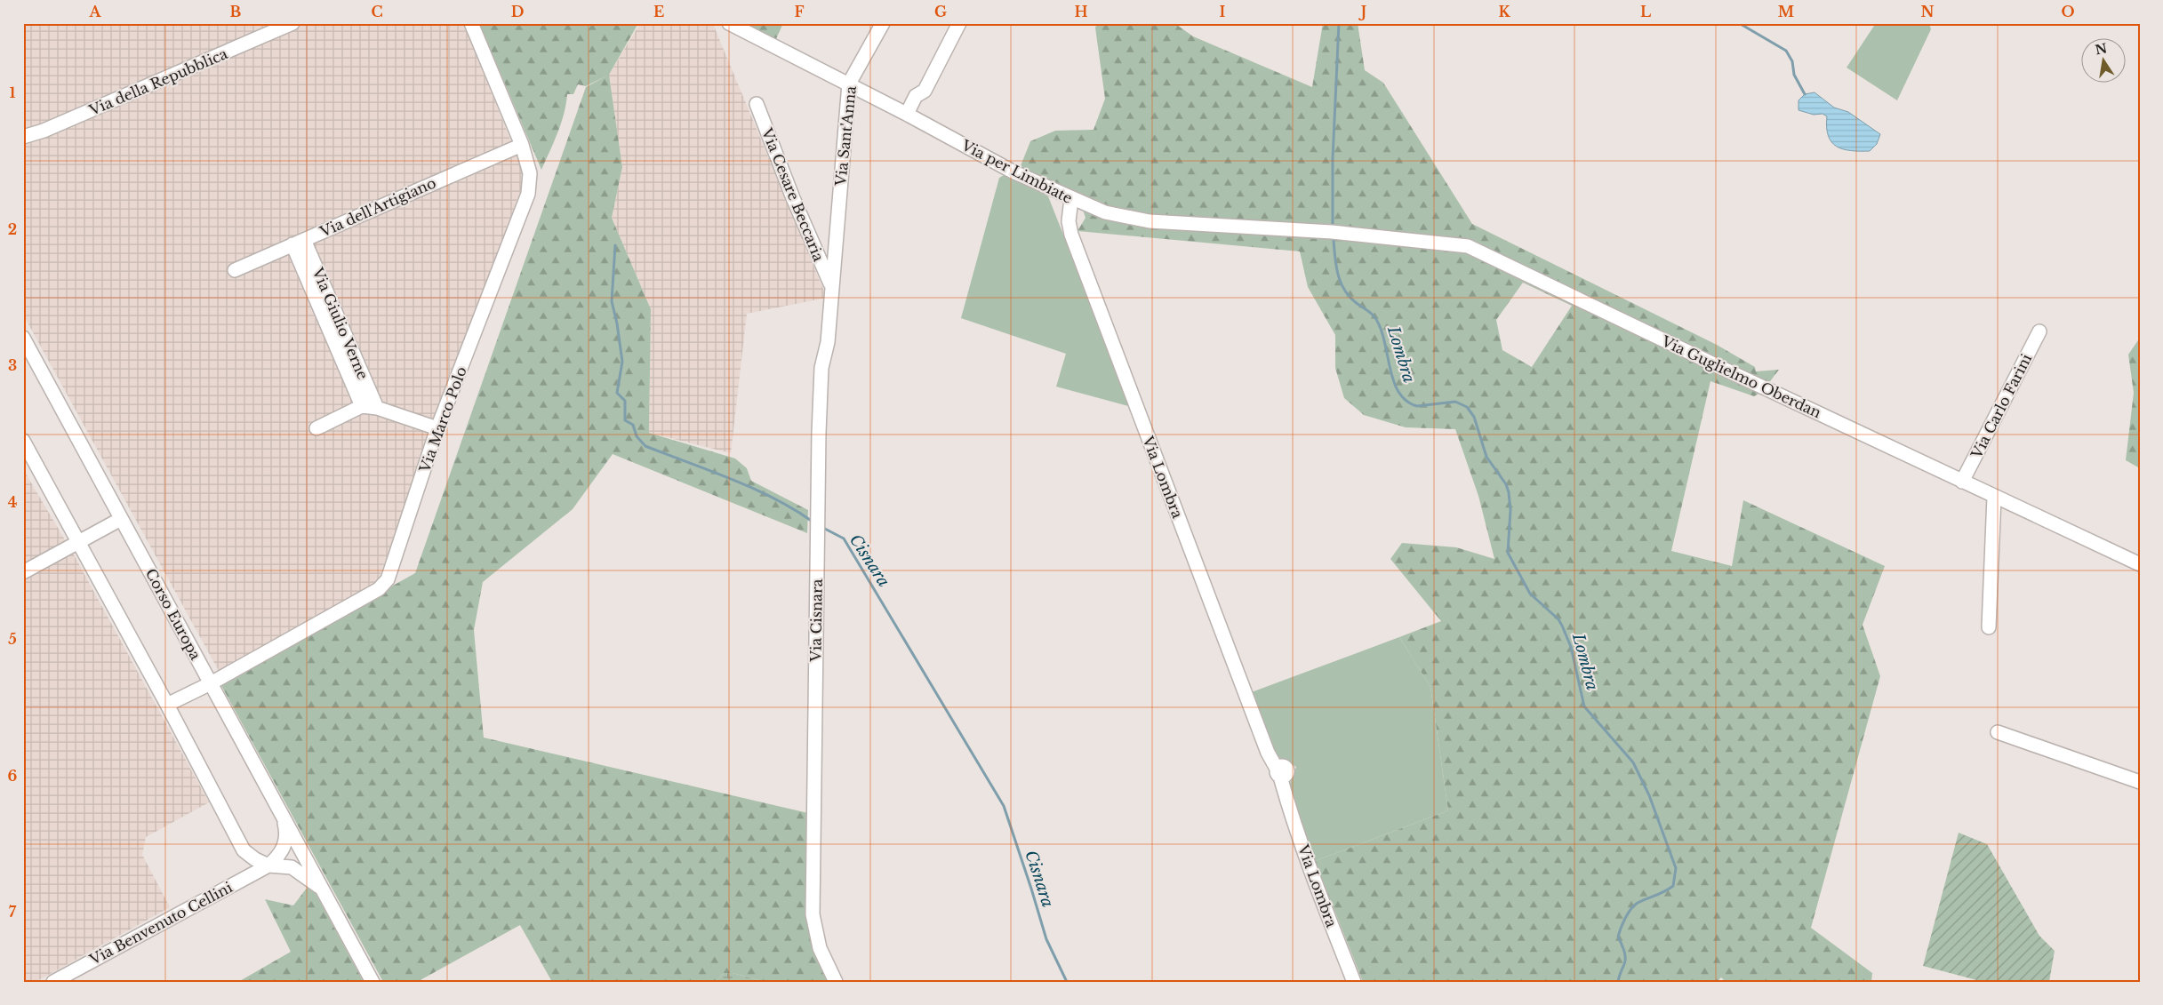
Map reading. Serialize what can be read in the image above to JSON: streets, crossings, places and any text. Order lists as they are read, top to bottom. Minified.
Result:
{"streets":{"street":["Via della Repubblica","Via Sant'Anna","Via per Limbiate","Via Cesare Beccaria","Via dell'Artigiano","Via Giulio Verne","Via Guglielmo Oberdan","Via Carlo Farini","Via Marco Polo","Via Lombra","Corso Europa","Via Cisnara","Via Benvenuto Cellini"]},"crossings":[["Via Sant'Anna","Via per Limbiate"],["Via Sant'Anna","Via Cisnara"],["Via per Limbiate","Via Guglielmo Oberdan"],["Via per Limbiate","Via Lombra"],["Via Cesare Beccaria","Via Cisnara"],["Via dell'Artigiano","Via Giulio Verne"],["Via dell'Artigiano","Via Marco Polo"],["Via Guglielmo Oberdan","Via Carlo Farini"],["Via Marco Polo","Corso Europa"],["Corso Europa","Via Benvenuto Cellini"]],"water":["Lombra","Cisnara"],"north":"top","grid":{"columns":["A","B","C","D","E","F","G","H","I","J","K","L","M","N","O"],"rows":["1","2","3","4","5","6","7"]}}
